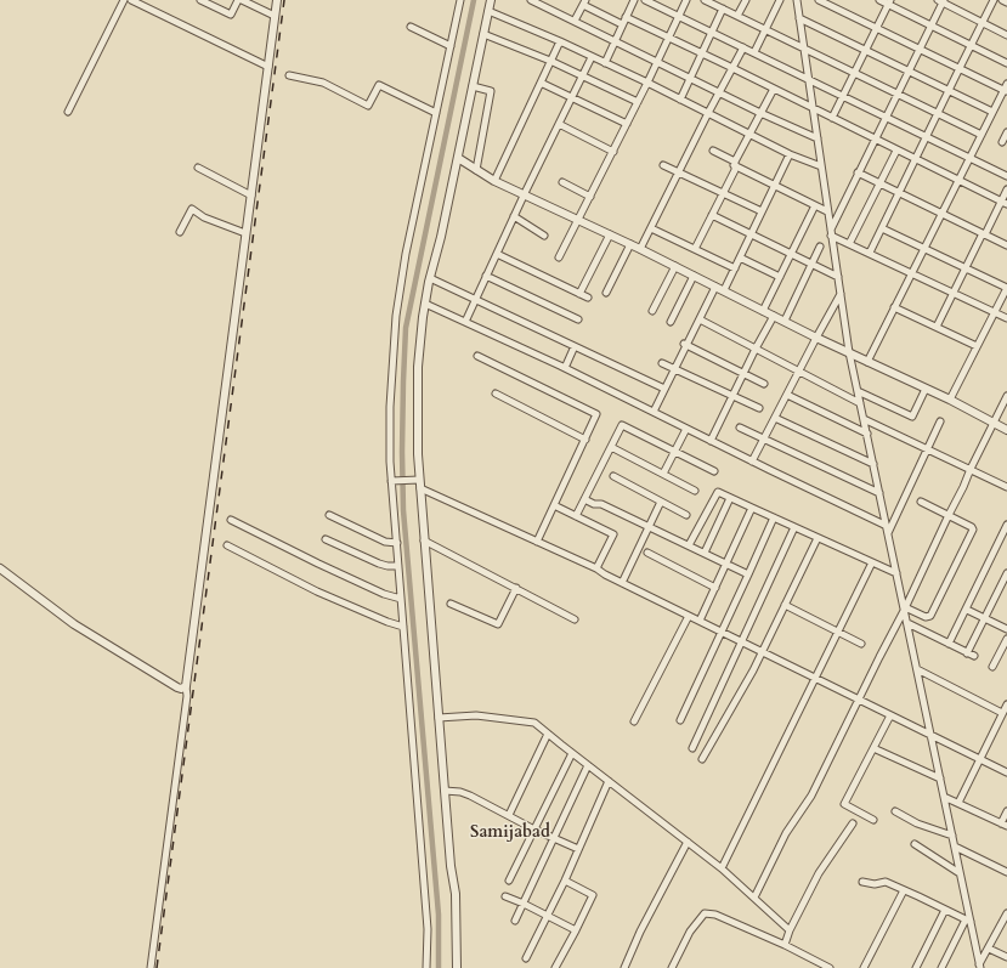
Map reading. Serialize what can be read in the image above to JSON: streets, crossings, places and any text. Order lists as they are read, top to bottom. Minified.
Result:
{"districts":["Samijabad"]}
